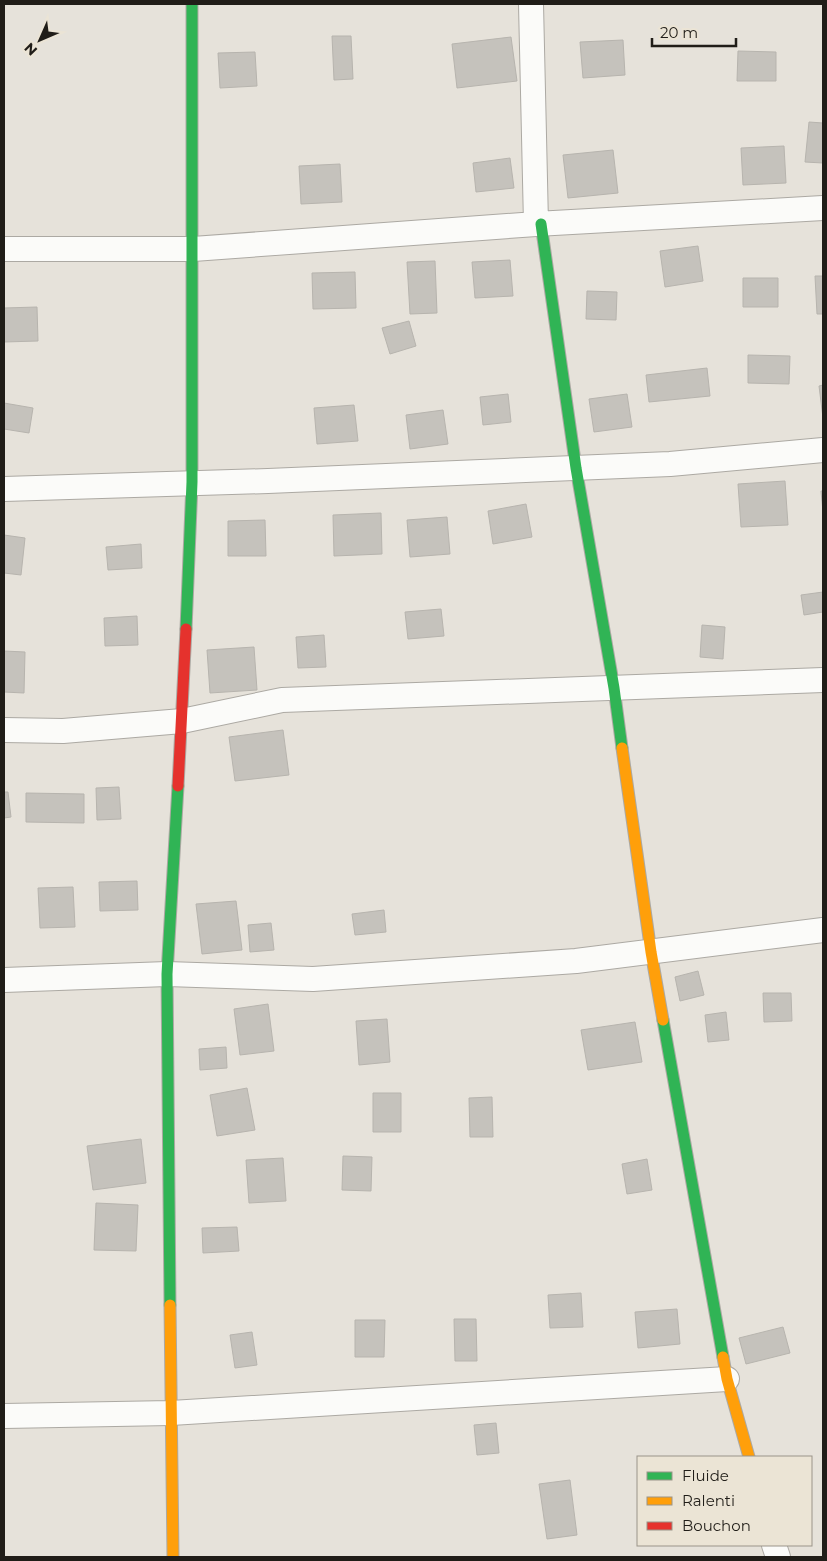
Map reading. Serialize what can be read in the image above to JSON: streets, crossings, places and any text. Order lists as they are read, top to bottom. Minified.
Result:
{"legend":["Fluide","Ralenti","Bouchon"],"scale_bar":"20 m","north":"bottom left"}
